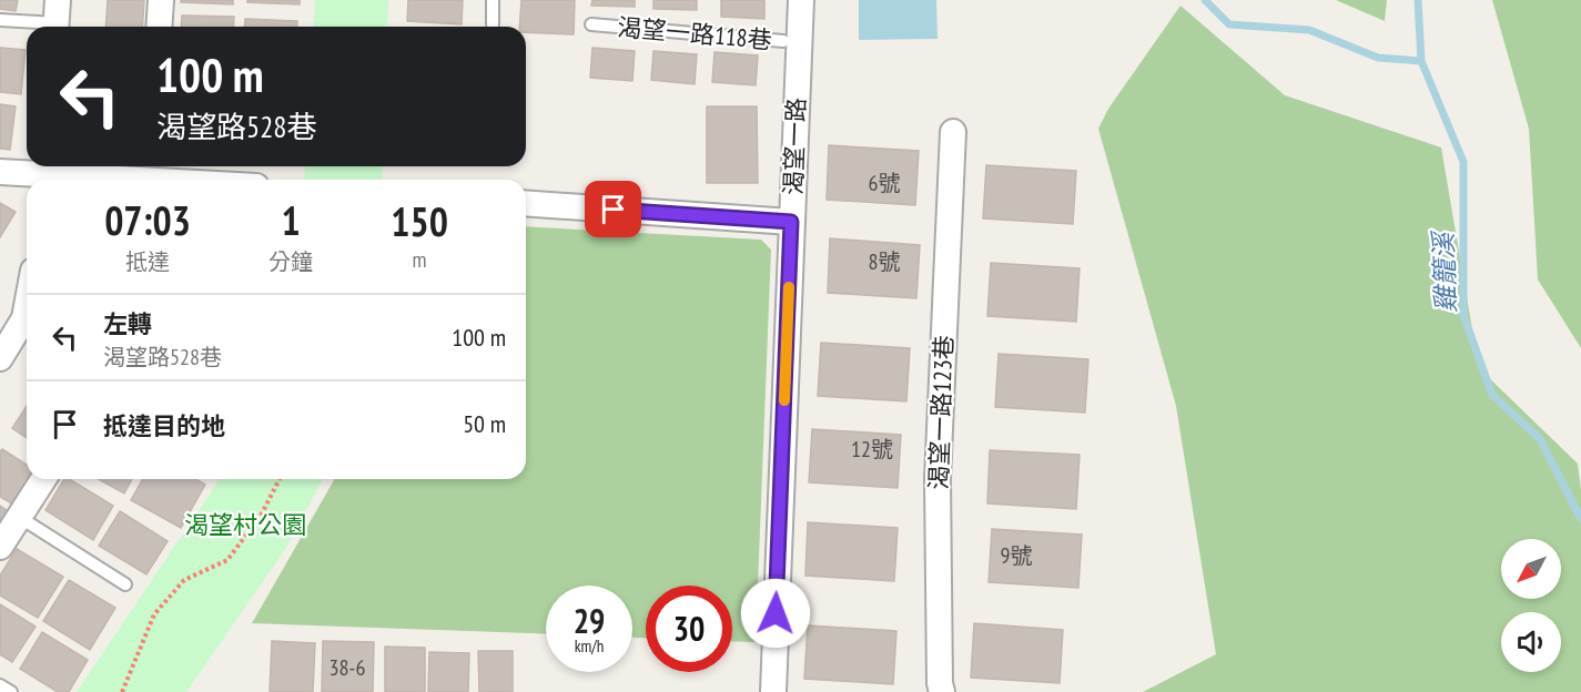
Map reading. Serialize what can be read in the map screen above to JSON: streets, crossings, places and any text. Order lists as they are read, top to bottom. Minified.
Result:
{"streets":{"street":["渴望一路","渴望一路123巷"],"lane":["渴望一路118巷"]},"crossings":[["渴望一路118巷","渴望一路"]],"water":["雞籠溪"],"parks":["渴望村公園"],"house_numbers":["6號","8號","12號","9號","38-6"],"north":"bottom left","page":{"turn":["100 m","渴望路528巷"],"eta":["07:03","抵達","1","分鐘","150","m"],"list":[{"name":"左轉","note":"渴望路528巷","value":"100 m"},{"name":"抵達目的地","value":"50 m"}],"speed":"29 km/h","limit":"30"}}
